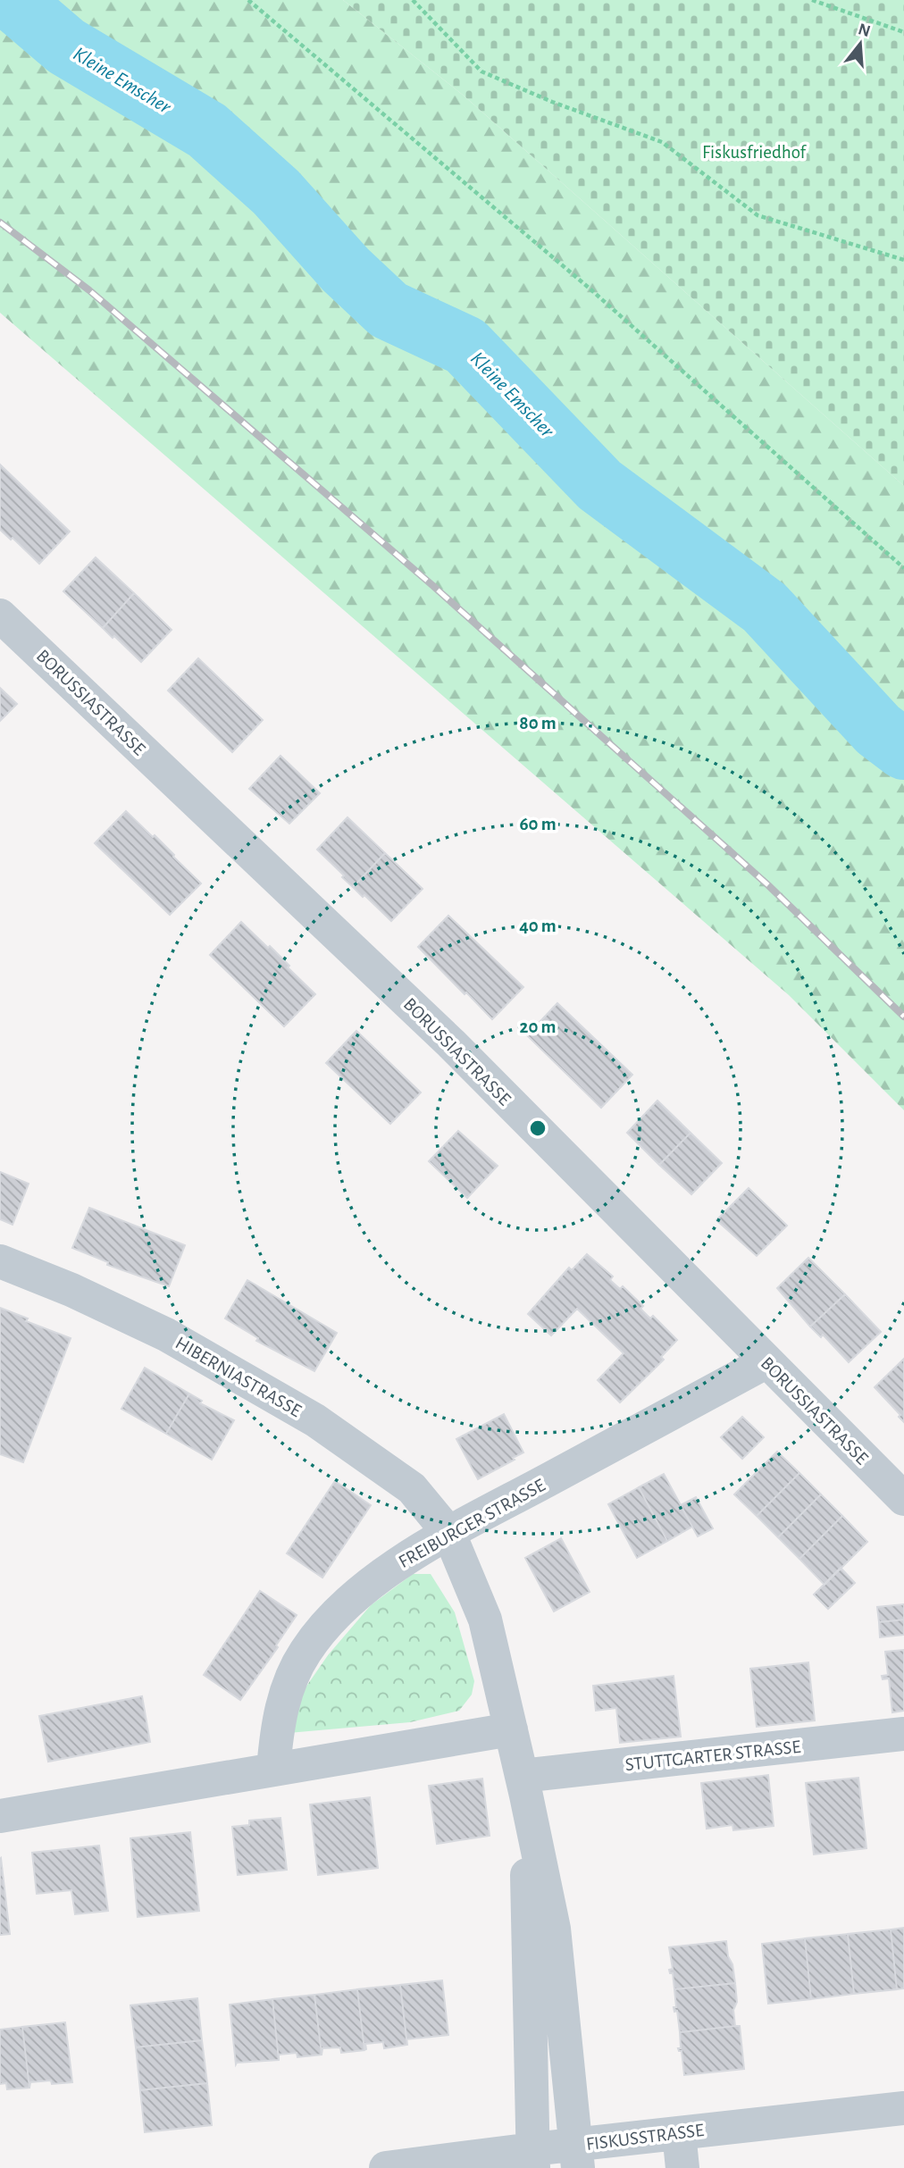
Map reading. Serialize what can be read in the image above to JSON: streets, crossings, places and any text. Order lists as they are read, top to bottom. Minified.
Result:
{"streets":{"street":["BORUSSIASTRASSE","HIBERNIASTRASSE","FREIBURGER STRASSE","STUTTGARTER STRASSE","FISKUSSTRASSE"]},"crossings":[["BORUSSIASTRASSE","FREIBURGER STRASSE"],["HIBERNIASTRASSE","FREIBURGER STRASSE"]],"water":["Kleine Emscher"],"parks":["Fiskusfriedhof"],"north":"top","rings":["80 m","60 m","40 m","20 m"]}
